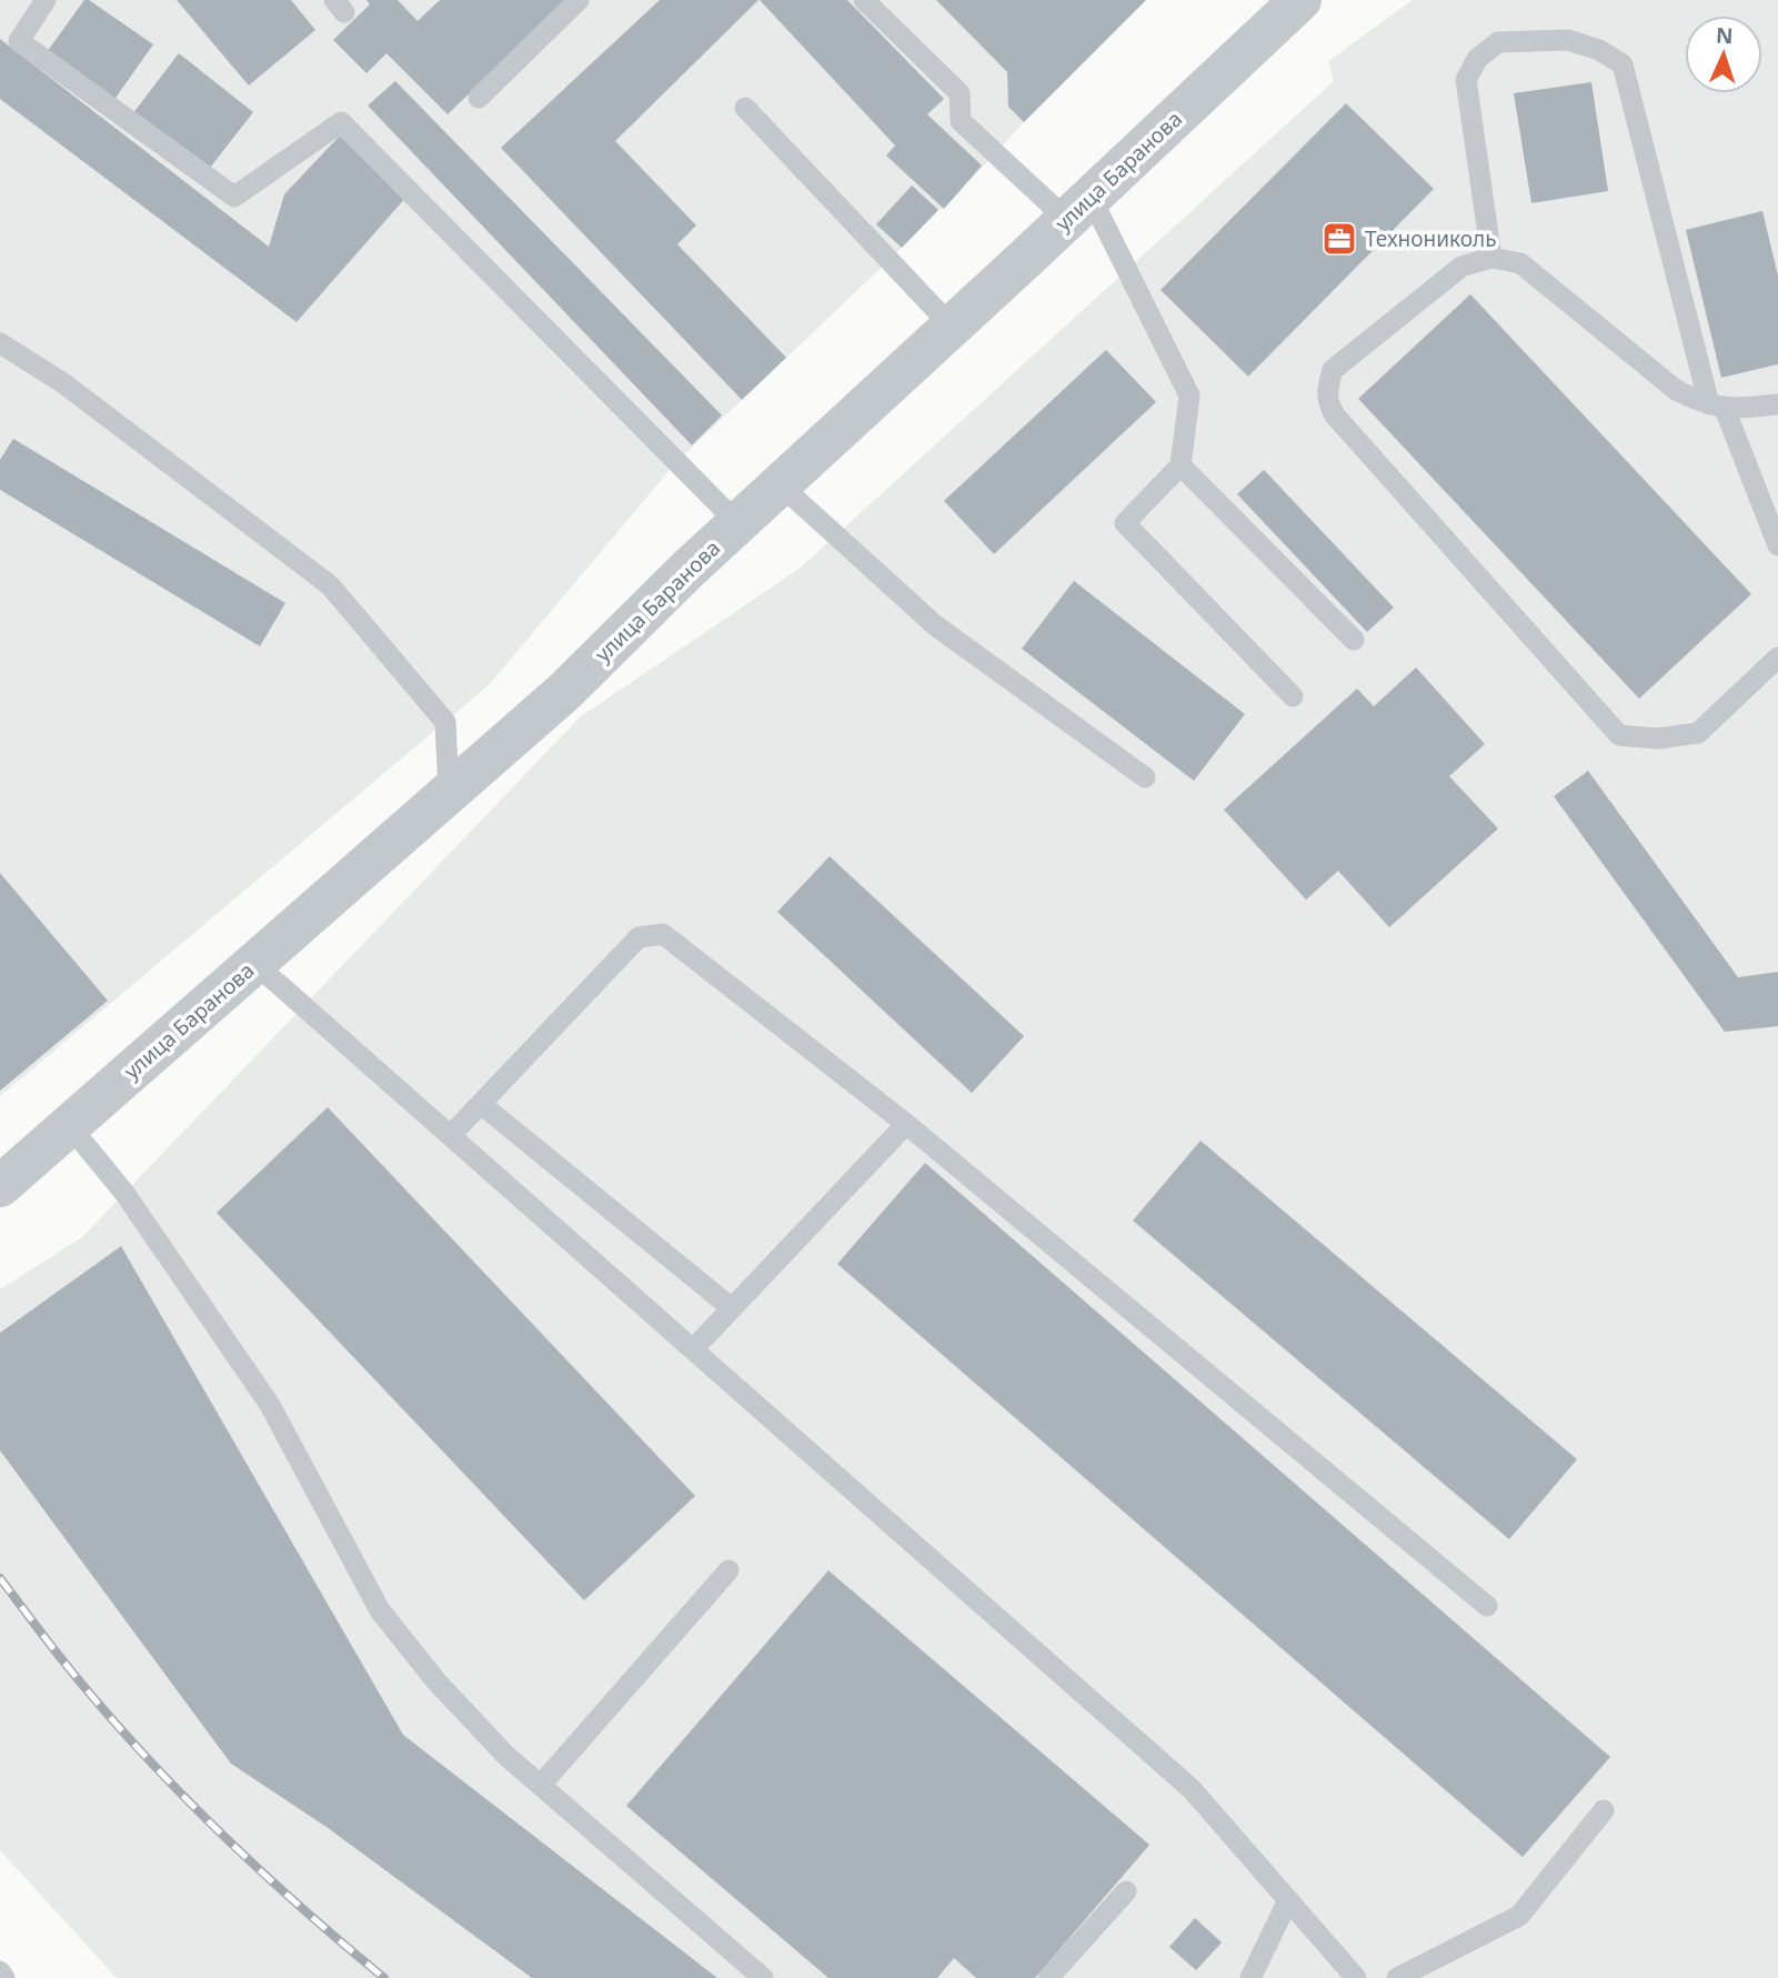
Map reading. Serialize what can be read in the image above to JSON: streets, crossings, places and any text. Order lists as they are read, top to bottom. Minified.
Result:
{"streets":{"street":["улица Баранова"]},"places":{"office":["Технониколь"]},"north":"top"}
